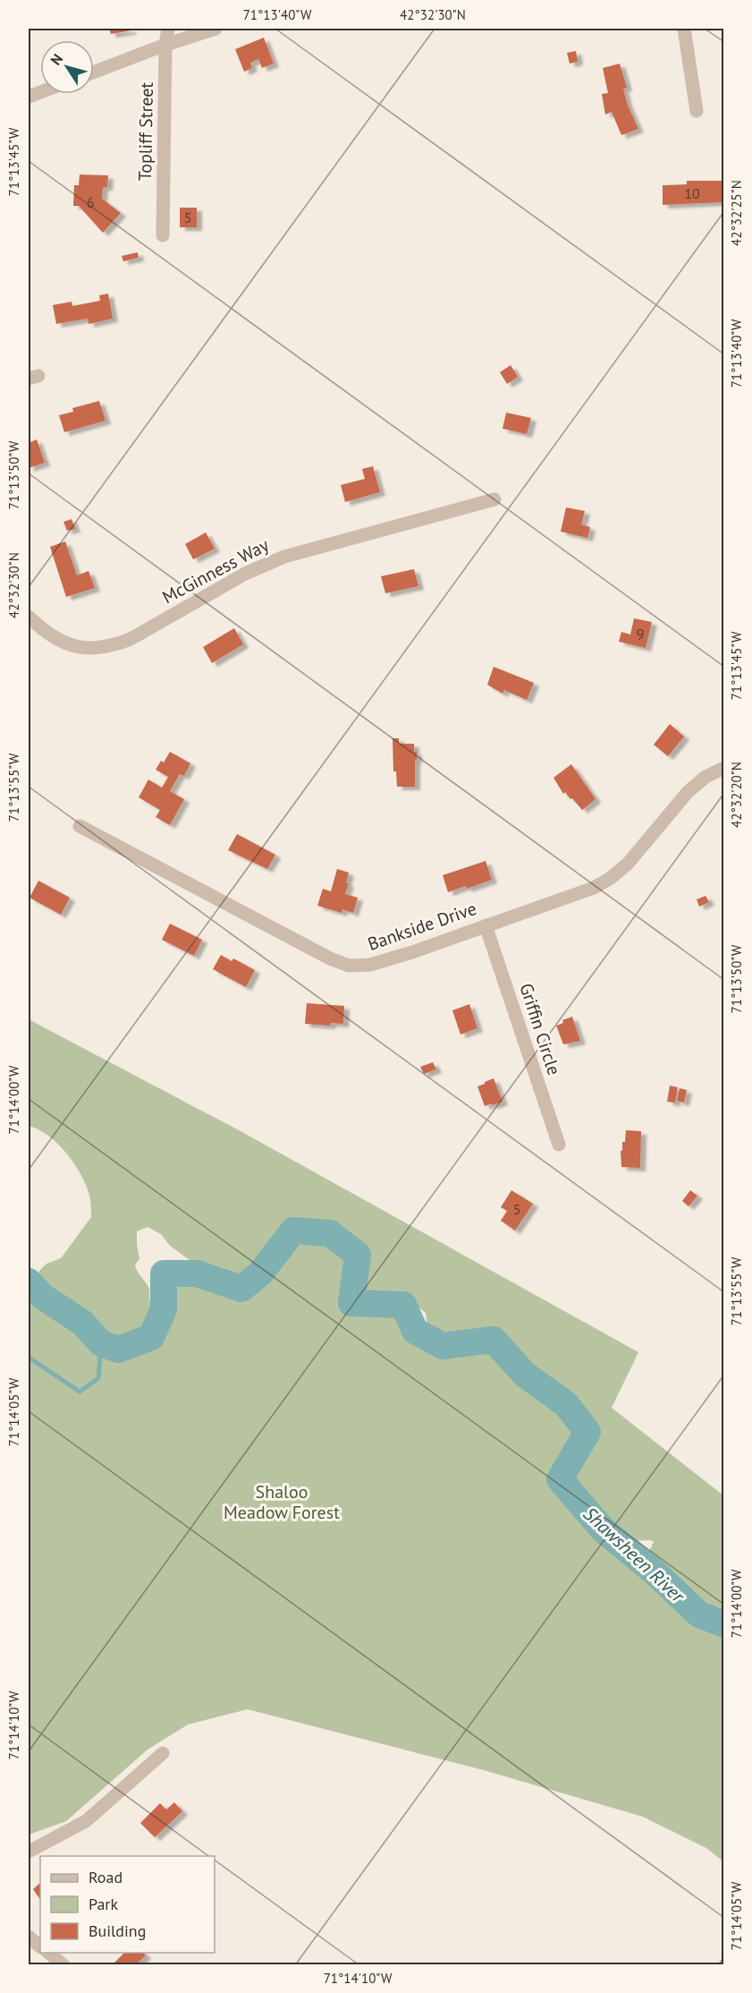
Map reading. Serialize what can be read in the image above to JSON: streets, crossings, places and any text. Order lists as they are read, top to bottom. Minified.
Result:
{"streets":{"street":["Topliff Street","McGinness Way","Bankside Drive","Griffin Circle"]},"crossings":[["Bankside Drive","Griffin Circle"]],"water":["Shawsheen River"],"parks":["Shaloo Meadow Forest"],"house_numbers":["10","6","5","9","5"],"legend":["Road","Park","Building"],"north":"top left","coordinates":["71°13'40\"W","42°32'30\"N","71°13'45\"W","42°32'25\"N","71°13'50\"W","71°13'55\"W","42°32'20\"N","71°14'00\"W","71°14'05\"W","71°14'10\"W"]}
